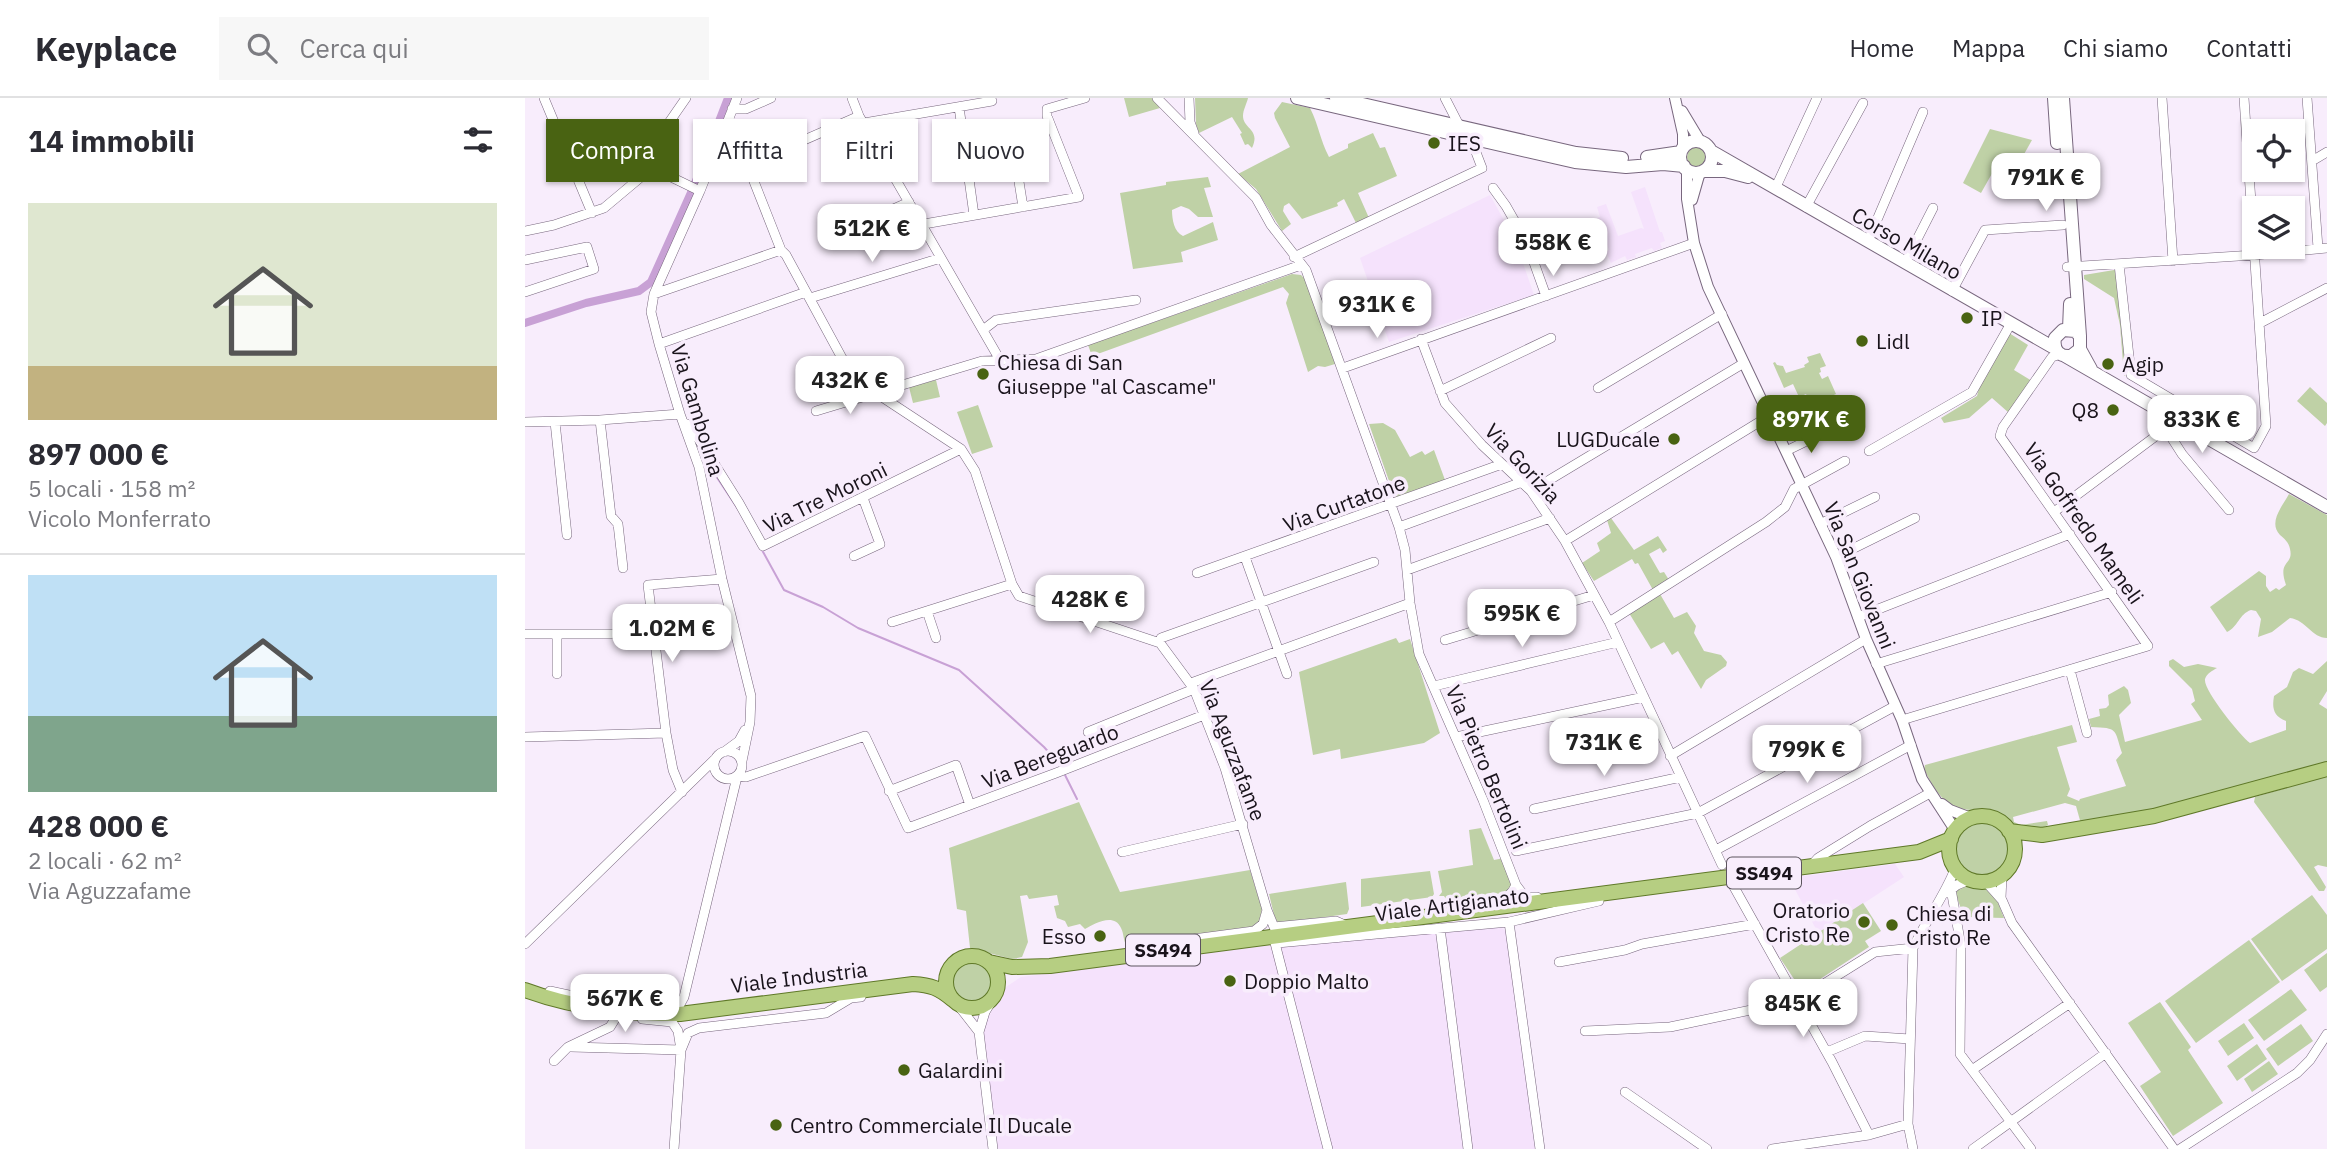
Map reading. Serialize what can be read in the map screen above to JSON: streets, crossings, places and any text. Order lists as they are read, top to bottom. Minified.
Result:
{"streets":{"main road":["Corso Milano","SS494","Viale Artigianato","Viale Industria"],"street":["Via Gambolina","Via Gorizia","Via Tre Moroni","Via Curtatone","Via Goffredo Mameli","Via San Giovanni","Via Aguzzafame","Via Bereguardo","Via Pietro Bertolini"]},"crossings":[["Corso Milano","Via Goffredo Mameli"],["Corso Milano","Via San Giovanni"],["Via Gambolina","Via Tre Moroni"],["Via Gorizia","Via Curtatone"],["Via Gorizia","Viale Artigianato"],["Via Curtatone","Via Pietro Bertolini"],["Via San Giovanni","SS494"],["Via San Giovanni","Viale Artigianato"],["Via Aguzzafame","Via Bereguardo"],["SS494","Viale Artigianato"],["Viale Artigianato","Viale Industria"]],"places":["IES","IP","Lidl","Agip","Chiesa di San Giuseppe \"al Cascame\"","Q8","LUGDucale","Oratorio Cristo Re","Chiesa di Cristo Re","Esso","Doppio Malto","Galardini","Centro Commerciale Il Ducale"],"page":{"header":"Keyplace","search":"Cerca qui","nav":["Home","Mappa","Chi siamo","Contatti"],"heading":"14 immobili","chip":["Compra","Affitta","Filtri","Nuovo"],"price":["791K €","512K €","558K €","931K €","432K €","897K €","833K €","428K €","595K €","1.02M €","731K €","799K €","567K €","845K €"],"list":[{"name":"897 000 €","note":"5 locali · 158 m² · Vicolo Monferrato"},{"name":"428 000 €","note":"2 locali · 62 m² · Via Aguzzafame"}]}}
